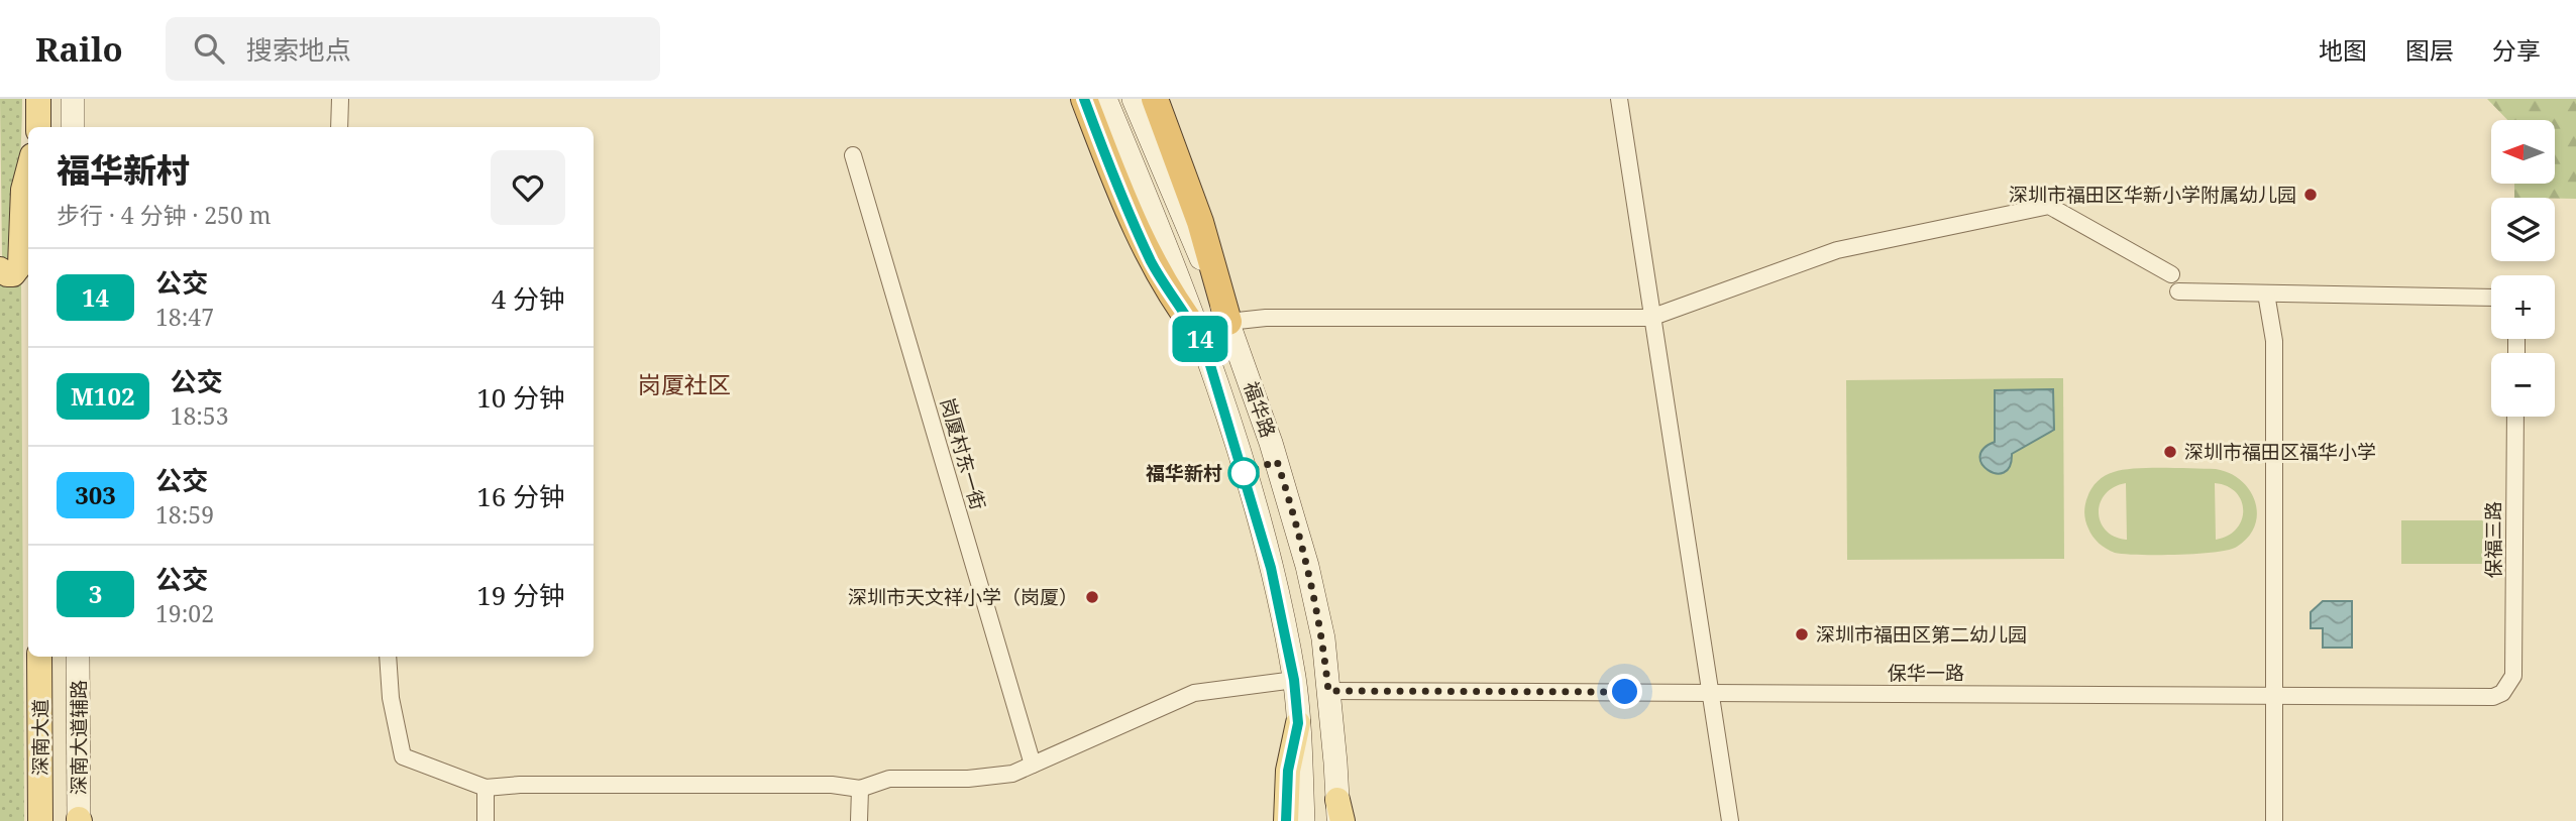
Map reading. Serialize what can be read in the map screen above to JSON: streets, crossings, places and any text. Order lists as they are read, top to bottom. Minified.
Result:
{"streets":{"main road":["福华路","深南大道","深南大道辅路"],"street":["岗厦村东一街","保福三路","保华一路"]},"crossings":[["福华路","保华一路"],["保福三路","保华一路"]],"districts":["岗厦社区"],"places":["深圳市福田区华新小学附属幼儿园","深圳市福田区福华小学","福华新村","深圳市天文祥小学（岗厦）","深圳市福田区第二幼儿园"],"lines":["bus line 14"],"north":"left","page":{"header":"Railo","search":"搜索地点","nav":["地图","图层","分享"],"on_map":"14","map_buttons":["+","−"],"heading":["福华新村","步行 · 4 分钟 · 250 m"],"list":[{"mark":"14","name":"公交","note":"18:47","value":"4 分钟"},{"mark":"M102","name":"公交","note":"18:53","value":"10 分钟"},{"mark":"303","name":"公交","note":"18:59","value":"16 分钟"},{"mark":"3","name":"公交","note":"19:02","value":"19 分钟"}]}}
